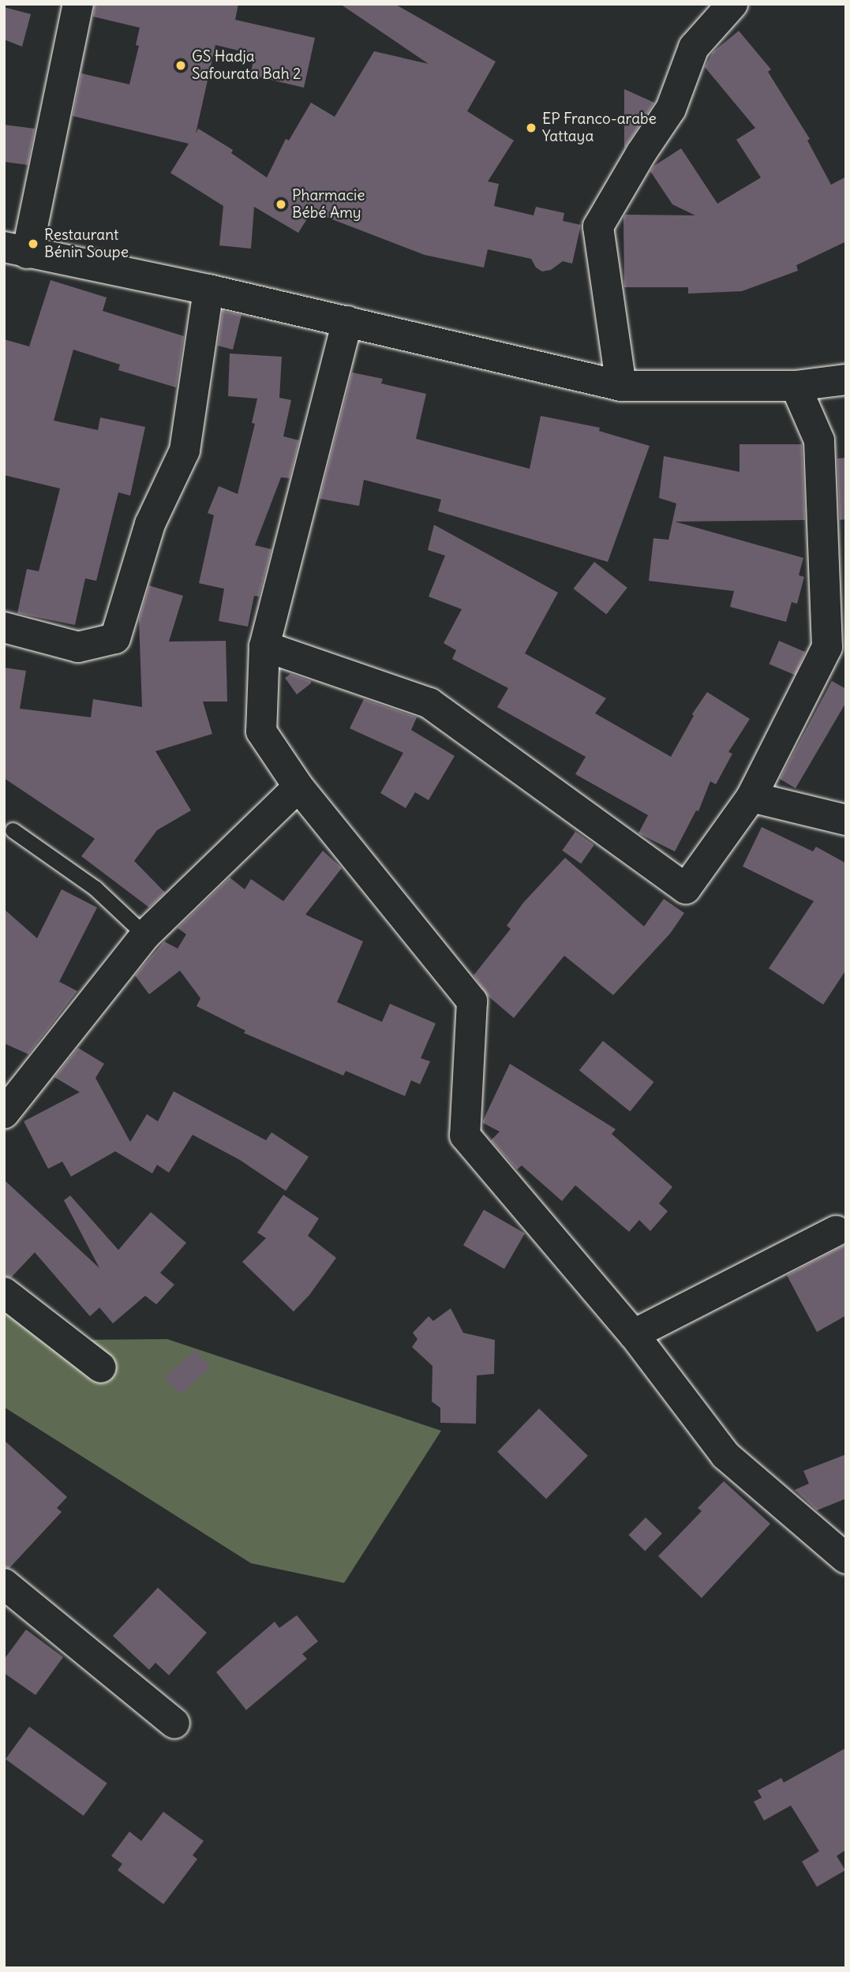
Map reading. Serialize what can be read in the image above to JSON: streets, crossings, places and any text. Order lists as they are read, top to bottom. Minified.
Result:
{"places":["GS Hadja Safourata Bah 2","EP Franco-arabe Yattaya","Pharmacie Bébé Amy","Restaurant Bénin Soupe"]}
